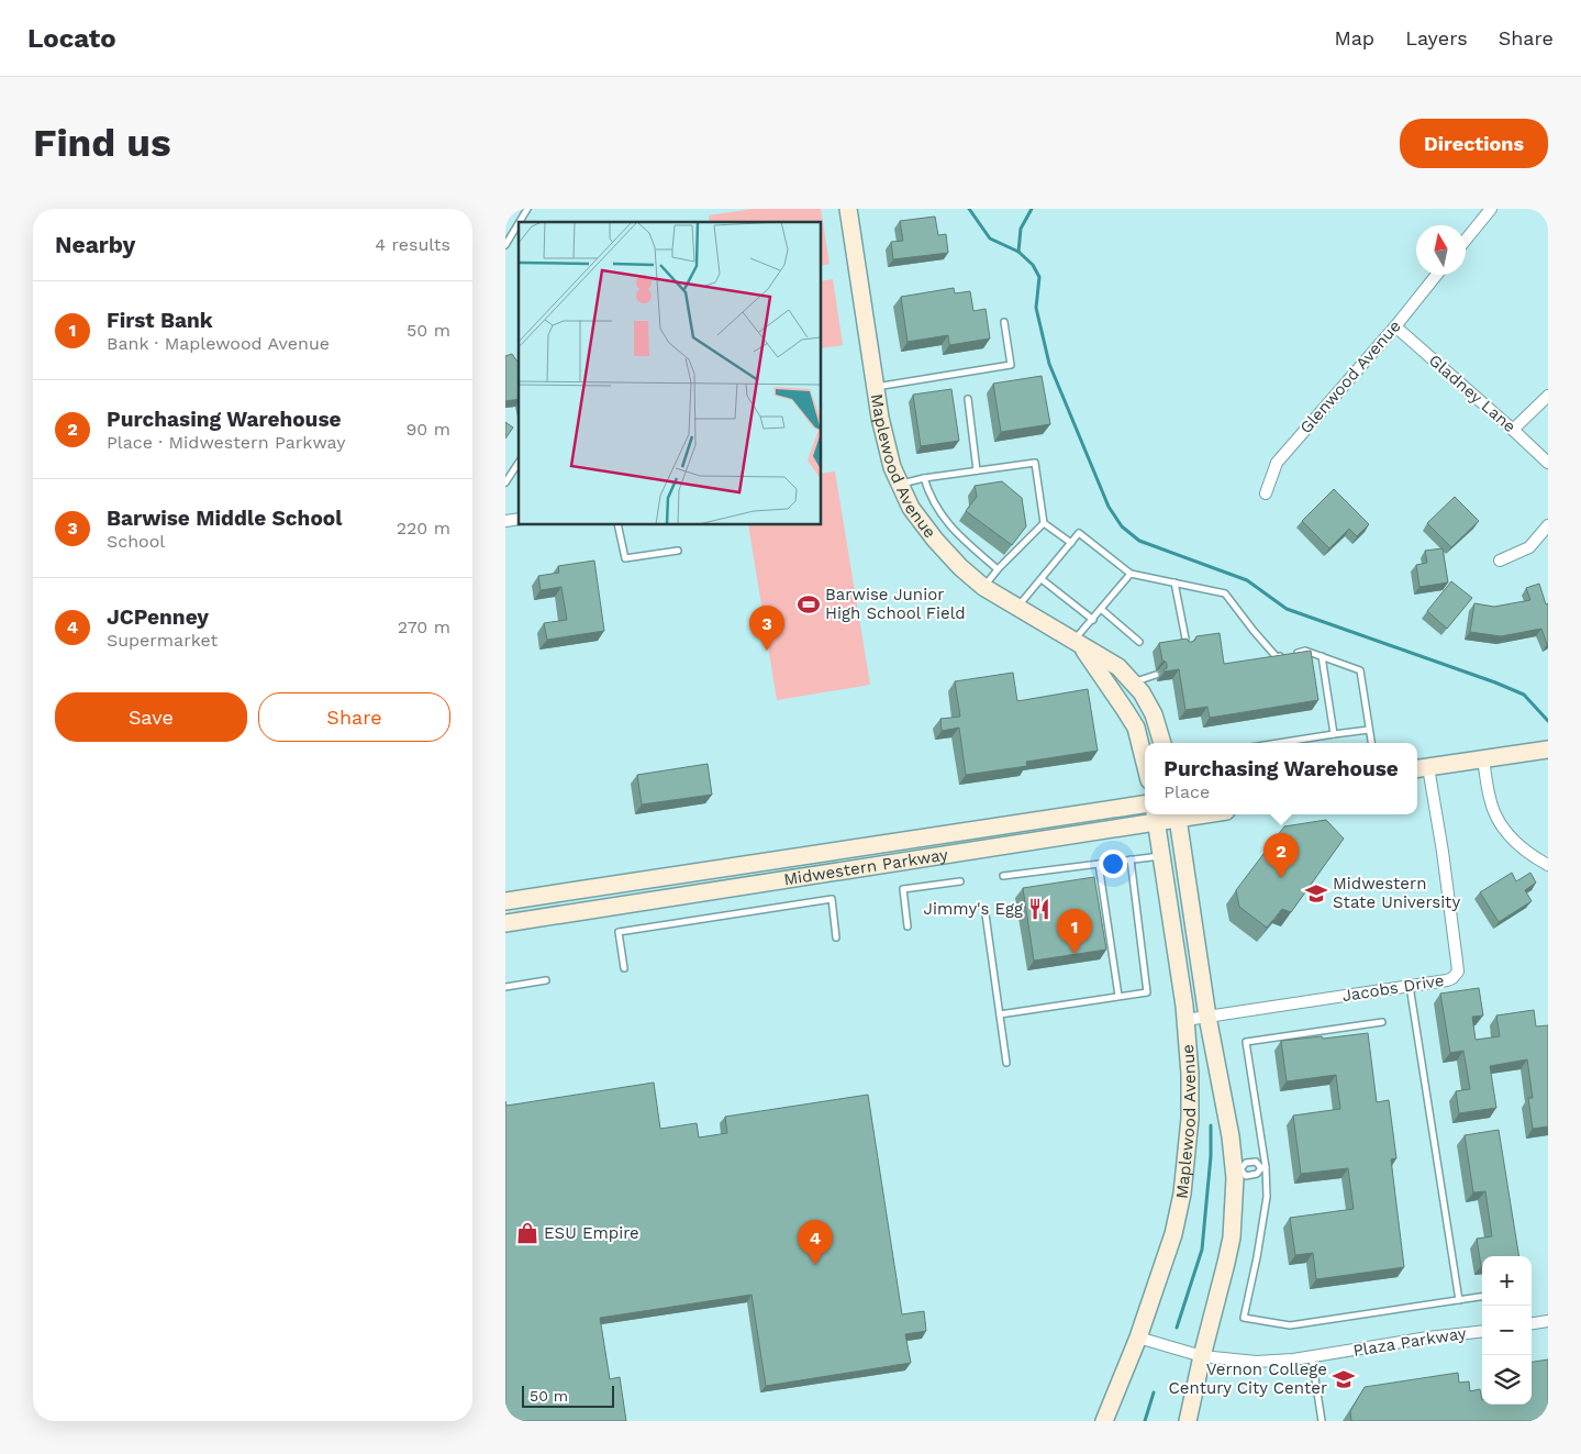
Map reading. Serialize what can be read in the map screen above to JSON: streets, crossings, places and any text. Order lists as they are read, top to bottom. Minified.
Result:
{"streets":{"street":["Glenwood Avenue","Gladney Lane","Maplewood Avenue","Midwestern Parkway","Jacobs Drive","Plaza Parkway"]},"crossings":[["Glenwood Avenue","Gladney Lane"],["Maplewood Avenue","Midwestern Parkway"],["Maplewood Avenue","Jacobs Drive"],["Maplewood Avenue","Plaza Parkway"]],"places":{"sports":["Barwise Junior High School Field"],"school or university":["Midwestern State University","Vernon College Century City Center"],"restaurant":["Jimmy's Egg"],"shop":["ESU Empire"]},"scale_bar":"50 m","north":"top","page":{"header":"Locato","nav":["Map","Layers","Share"],"buttons":["Directions",["Save","Share"]],"title":"Find us","heading":["Nearby","4 results"],"list":[{"mark":"1","name":"First Bank","note":"Bank · Maplewood Avenue","value":"50 m"},{"mark":"2","name":"Purchasing Warehouse","note":"Place · Midwestern Parkway","value":"90 m"},{"mark":"3","name":"Barwise Middle School","note":"School","value":"220 m"},{"mark":"4","name":"JCPenney","note":"Supermarket","value":"270 m"}],"pins":["3","2","1","4"],"popup":["Purchasing Warehouse","Place"],"map_buttons":["+","−"],"scale":"50 m"}}
